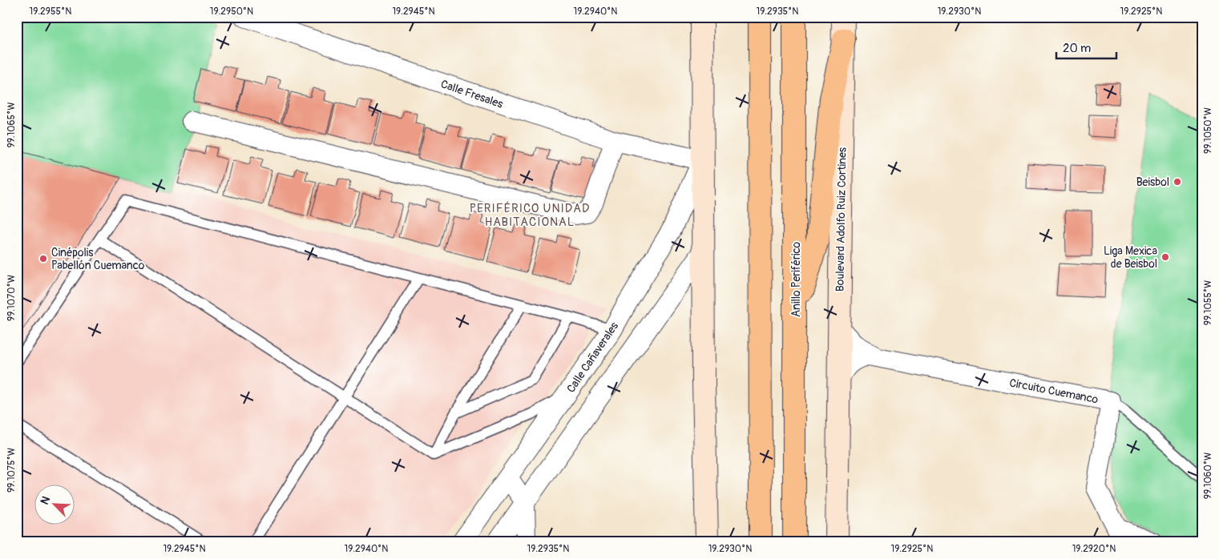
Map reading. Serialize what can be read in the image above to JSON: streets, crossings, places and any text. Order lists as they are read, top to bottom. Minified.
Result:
{"streets":{"highway":["Anillo Periférico"],"main road":["Boulevard Adolfo Ruiz Cortines"],"street":["Calle Fresales","Calle Cañaverales","Circuito Cuemanco"]},"crossings":[["Calle Fresales","Calle Cañaverales"],["Boulevard Adolfo Ruiz Cortines","Circuito Cuemanco"]],"districts":["PERIFÉRICO UNIDAD HABITACIONAL"],"places":["Beisbol","Liga Mexica de Beisbol","Cinépolis Pabellón Cuemanco"],"scale_bar":"20 m","north":"top left","coordinates":["19.2955°N","19.2950°N","19.2945°N","19.2940°N","19.2935°N","19.2930°N","19.2925°N","99.1065°W","99.1050°W","99.1070°W","99.1055°W","99.1075°W","99.1060°W","19.2920°N"]}
